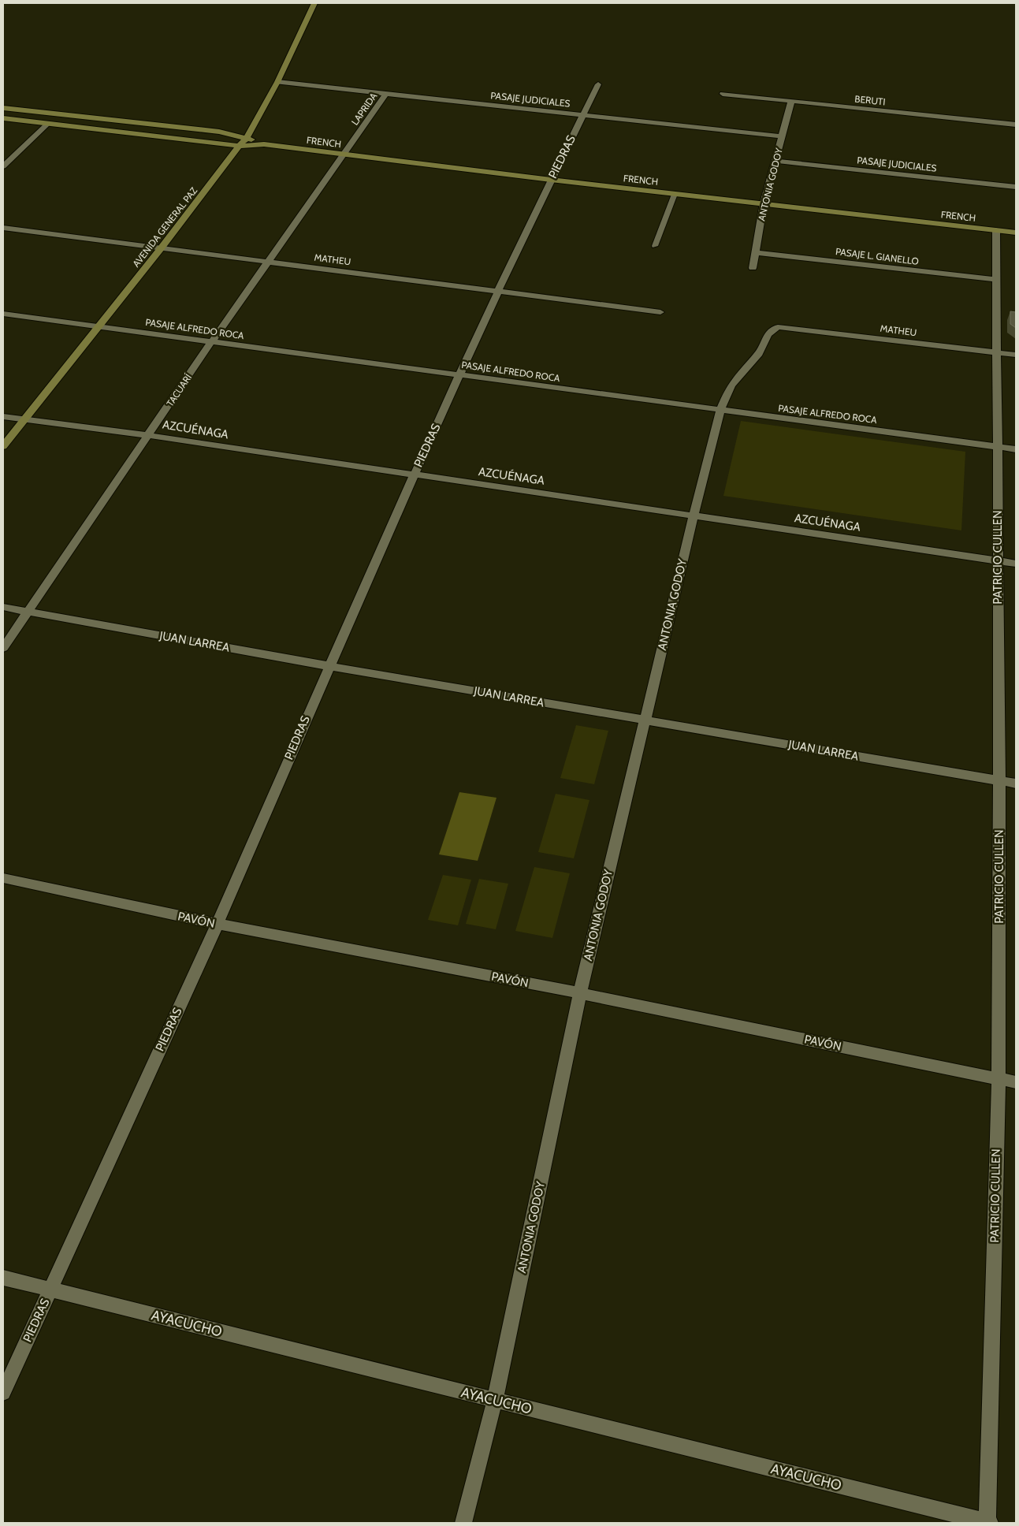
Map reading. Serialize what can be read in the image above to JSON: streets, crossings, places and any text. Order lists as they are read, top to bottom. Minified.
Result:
{"streets":{"street":["PASAJE JUDICIALES","BERUTI","LAPRIDA","FRENCH","PIEDRAS","ANTONIA GODOY","AVENIDA GENERAL PAZ","PASAJE L. GIANELLO","MATHEU","PASAJE ALFREDO ROCA","TACUARÍ","AZCUÉNAGA","PATRICIO CULLEN","JUAN LARREA","PAVÓN","AYACUCHO"]},"crossings":[["PASAJE JUDICIALES","LAPRIDA"],["PASAJE JUDICIALES","PIEDRAS"],["PASAJE JUDICIALES","ANTONIA GODOY"],["PASAJE JUDICIALES","AVENIDA GENERAL PAZ"],["BERUTI","ANTONIA GODOY"],["LAPRIDA","FRENCH"],["LAPRIDA","TACUARÍ"],["FRENCH","PIEDRAS"],["FRENCH","ANTONIA GODOY"],["FRENCH","AVENIDA GENERAL PAZ"],["FRENCH","TACUARÍ"],["FRENCH","PATRICIO CULLEN"],["PIEDRAS","MATHEU"],["PIEDRAS","PASAJE ALFREDO ROCA"],["PIEDRAS","AZCUÉNAGA"],["PIEDRAS","JUAN LARREA"],["PIEDRAS","PAVÓN"],["PIEDRAS","AYACUCHO"],["ANTONIA GODOY","PASAJE L. GIANELLO"],["ANTONIA GODOY","MATHEU"],["ANTONIA GODOY","PASAJE ALFREDO ROCA"],["ANTONIA GODOY","AZCUÉNAGA"],["ANTONIA GODOY","JUAN LARREA"],["ANTONIA GODOY","PAVÓN"],["ANTONIA GODOY","AYACUCHO"],["AVENIDA GENERAL PAZ","MATHEU"],["AVENIDA GENERAL PAZ","PASAJE ALFREDO ROCA"],["AVENIDA GENERAL PAZ","AZCUÉNAGA"],["PASAJE L. GIANELLO","PATRICIO CULLEN"],["MATHEU","TACUARÍ"],["MATHEU","PATRICIO CULLEN"],["PASAJE ALFREDO ROCA","TACUARÍ"],["PASAJE ALFREDO ROCA","PATRICIO CULLEN"],["TACUARÍ","AZCUÉNAGA"],["TACUARÍ","JUAN LARREA"],["AZCUÉNAGA","PATRICIO CULLEN"],["PATRICIO CULLEN","JUAN LARREA"],["PATRICIO CULLEN","PAVÓN"],["PATRICIO CULLEN","AYACUCHO"]]}
